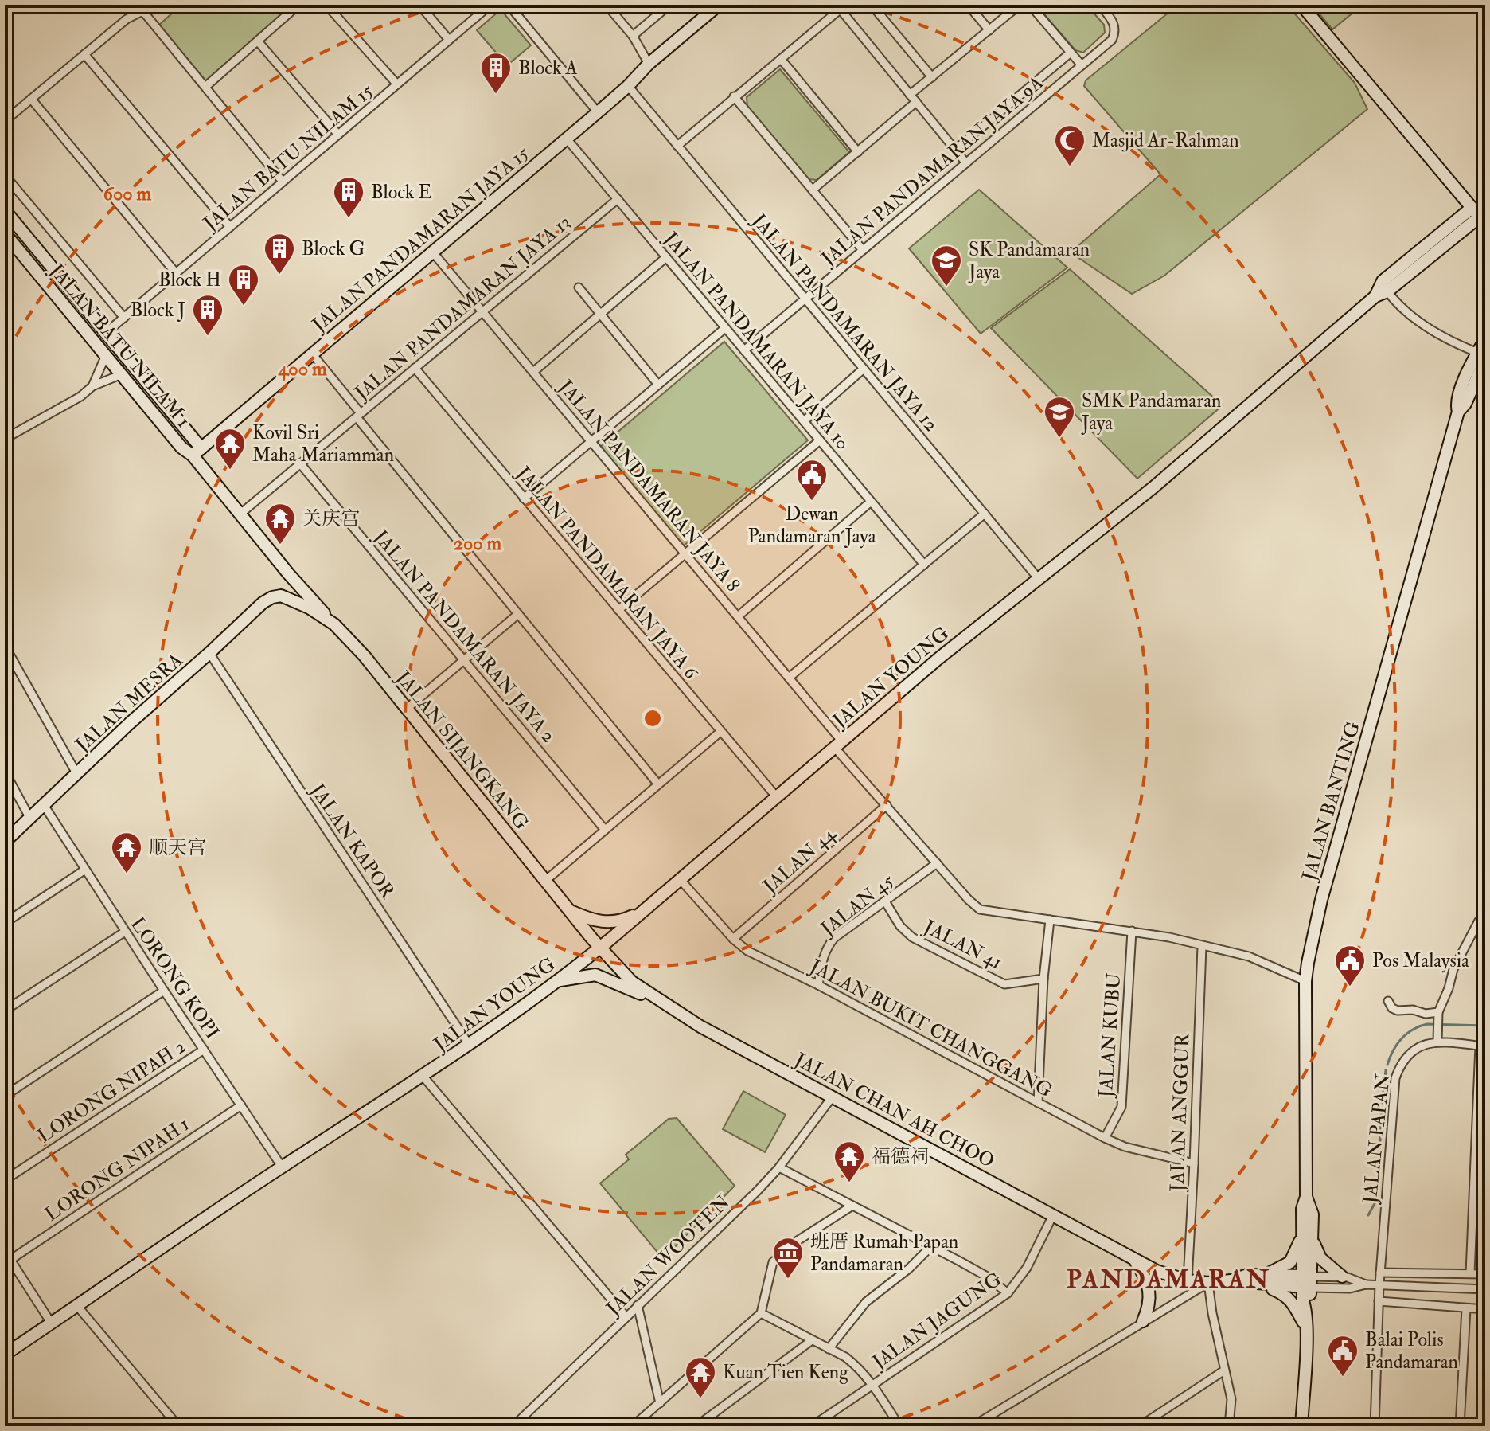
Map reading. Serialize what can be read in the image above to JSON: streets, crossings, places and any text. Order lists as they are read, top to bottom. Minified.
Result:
{"streets":{"main road":["JALAN PANDAMARAN JAYA 15","JALAN BATU NILAM 1","JALAN YOUNG","JALAN MESRA","JALAN SIJANGKANG","JALAN BANTING","JALAN CHAN AH CHOO"],"street":["JALAN BATU NILAM 15","JALAN PANDAMARAN JAYA 9A","JALAN PANDAMARAN JAYA 13","JALAN PANDAMARAN JAYA 12","JALAN PANDAMARAN JAYA 10","JALAN PANDAMARAN JAYA 8","JALAN PANDAMARAN JAYA 6","JALAN PANDAMARAN JAYA 2","JALAN KAPOR","JALAN 44","JALAN 45","JALAN 41","LORONG KOPI","JALAN BUKIT CHANGGANG","JALAN KUBU","LORONG NIPAH 2","JALAN ANGGUR","JALAN PAPAN","LORONG NIPAH 1","JALAN WOOTEN","JALAN JAGUNG"]},"crossings":[["JALAN BATU NILAM 15","JALAN BATU NILAM 1"],["JALAN PANDAMARAN JAYA 9A","JALAN PANDAMARAN JAYA 12"],["JALAN PANDAMARAN JAYA 9A","JALAN PANDAMARAN JAYA 10"],["JALAN PANDAMARAN JAYA 15","JALAN PANDAMARAN JAYA 12"],["JALAN PANDAMARAN JAYA 15","JALAN PANDAMARAN JAYA 10"],["JALAN PANDAMARAN JAYA 15","JALAN BATU NILAM 1"],["JALAN PANDAMARAN JAYA 15","JALAN PANDAMARAN JAYA 8"],["JALAN PANDAMARAN JAYA 13","JALAN PANDAMARAN JAYA 10"],["JALAN PANDAMARAN JAYA 13","JALAN BATU NILAM 1"],["JALAN PANDAMARAN JAYA 13","JALAN PANDAMARAN JAYA 8"],["JALAN PANDAMARAN JAYA 13","JALAN PANDAMARAN JAYA 6"],["JALAN PANDAMARAN JAYA 13","JALAN PANDAMARAN JAYA 2"],["JALAN PANDAMARAN JAYA 12","JALAN YOUNG"],["JALAN BATU NILAM 1","JALAN SIJANGKANG"],["JALAN PANDAMARAN JAYA 8","JALAN YOUNG"],["JALAN PANDAMARAN JAYA 8","JALAN BANTING"],["JALAN PANDAMARAN JAYA 8","JALAN 44"],["JALAN PANDAMARAN JAYA 8","JALAN 45"],["JALAN PANDAMARAN JAYA 8","JALAN KUBU"],["JALAN PANDAMARAN JAYA 8","JALAN ANGGUR"],["JALAN PANDAMARAN JAYA 6","JALAN YOUNG"],["JALAN YOUNG","JALAN SIJANGKANG"],["JALAN YOUNG","JALAN KAPOR"],["JALAN YOUNG","LORONG KOPI"],["JALAN YOUNG","JALAN BUKIT CHANGGANG"],["JALAN YOUNG","JALAN CHAN AH CHOO"],["JALAN MESRA","JALAN SIJANGKANG"],["JALAN MESRA","JALAN KAPOR"],["JALAN MESRA","LORONG KOPI"],["JALAN SIJANGKANG","JALAN CHAN AH CHOO"],["JALAN 44","JALAN BUKIT CHANGGANG"],["JALAN 45","JALAN 41"],["JALAN 45","JALAN BUKIT CHANGGANG"],["LORONG KOPI","LORONG NIPAH 2"],["LORONG KOPI","LORONG NIPAH 1"],["JALAN BUKIT CHANGGANG","JALAN KUBU"],["JALAN BUKIT CHANGGANG","JALAN ANGGUR"],["JALAN CHAN AH CHOO","JALAN ANGGUR"],["JALAN CHAN AH CHOO","JALAN WOOTEN"],["JALAN CHAN AH CHOO","JALAN JAGUNG"]],"districts":["PANDAMARAN"],"places":{"building":["Block A","Block E","Block G","Block H","Block J"],"mosque":["Masjid Ar-Rahman"],"school or university":["SK Pandamaran Jaya","SMK Pandamaran Jaya"],"temple":["Kovil Sri Maha Mariamman","关庆宫","顺天宫","福德祠","Kuan Tien Keng"],"public building":["Dewan Pandamaran Jaya","Pos Malaysia","Balai Polis Pandamaran"],"museum":["班厝 Rumah Papan Pandamaran"]},"rings":["600 m","400 m","200 m"]}
